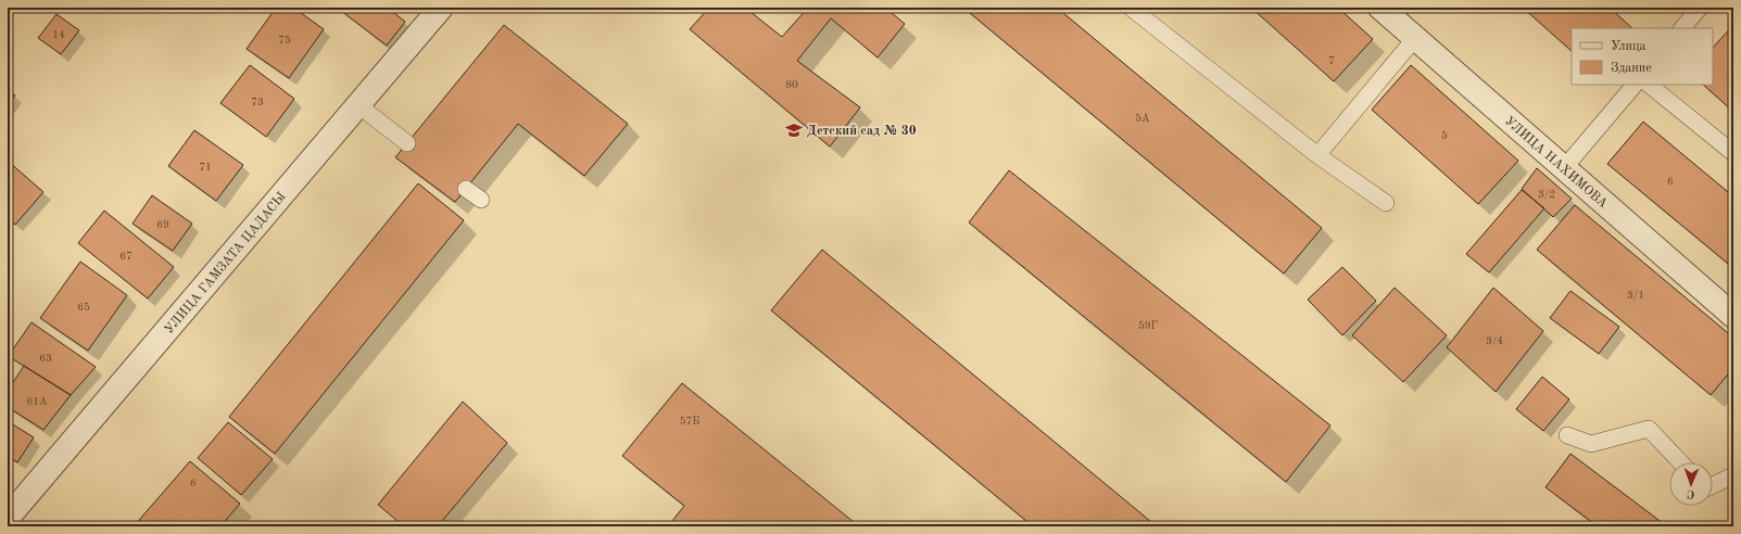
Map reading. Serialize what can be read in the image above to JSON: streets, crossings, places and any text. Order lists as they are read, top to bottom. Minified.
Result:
{"streets":{"street":["УЛИЦА НАХИМОВА","УЛИЦА ГАМЗАТА ЦАДАСЫ"]},"places":{"school or university":["Детский сад № 30"]},"house_numbers":["14","75","7","80","73","5А","5","71","6","3/2","69","67","3/1","65","59Г","3/4","63","61А","57Б","6"],"legend":["Улица","Здание"],"north":"bottom"}
